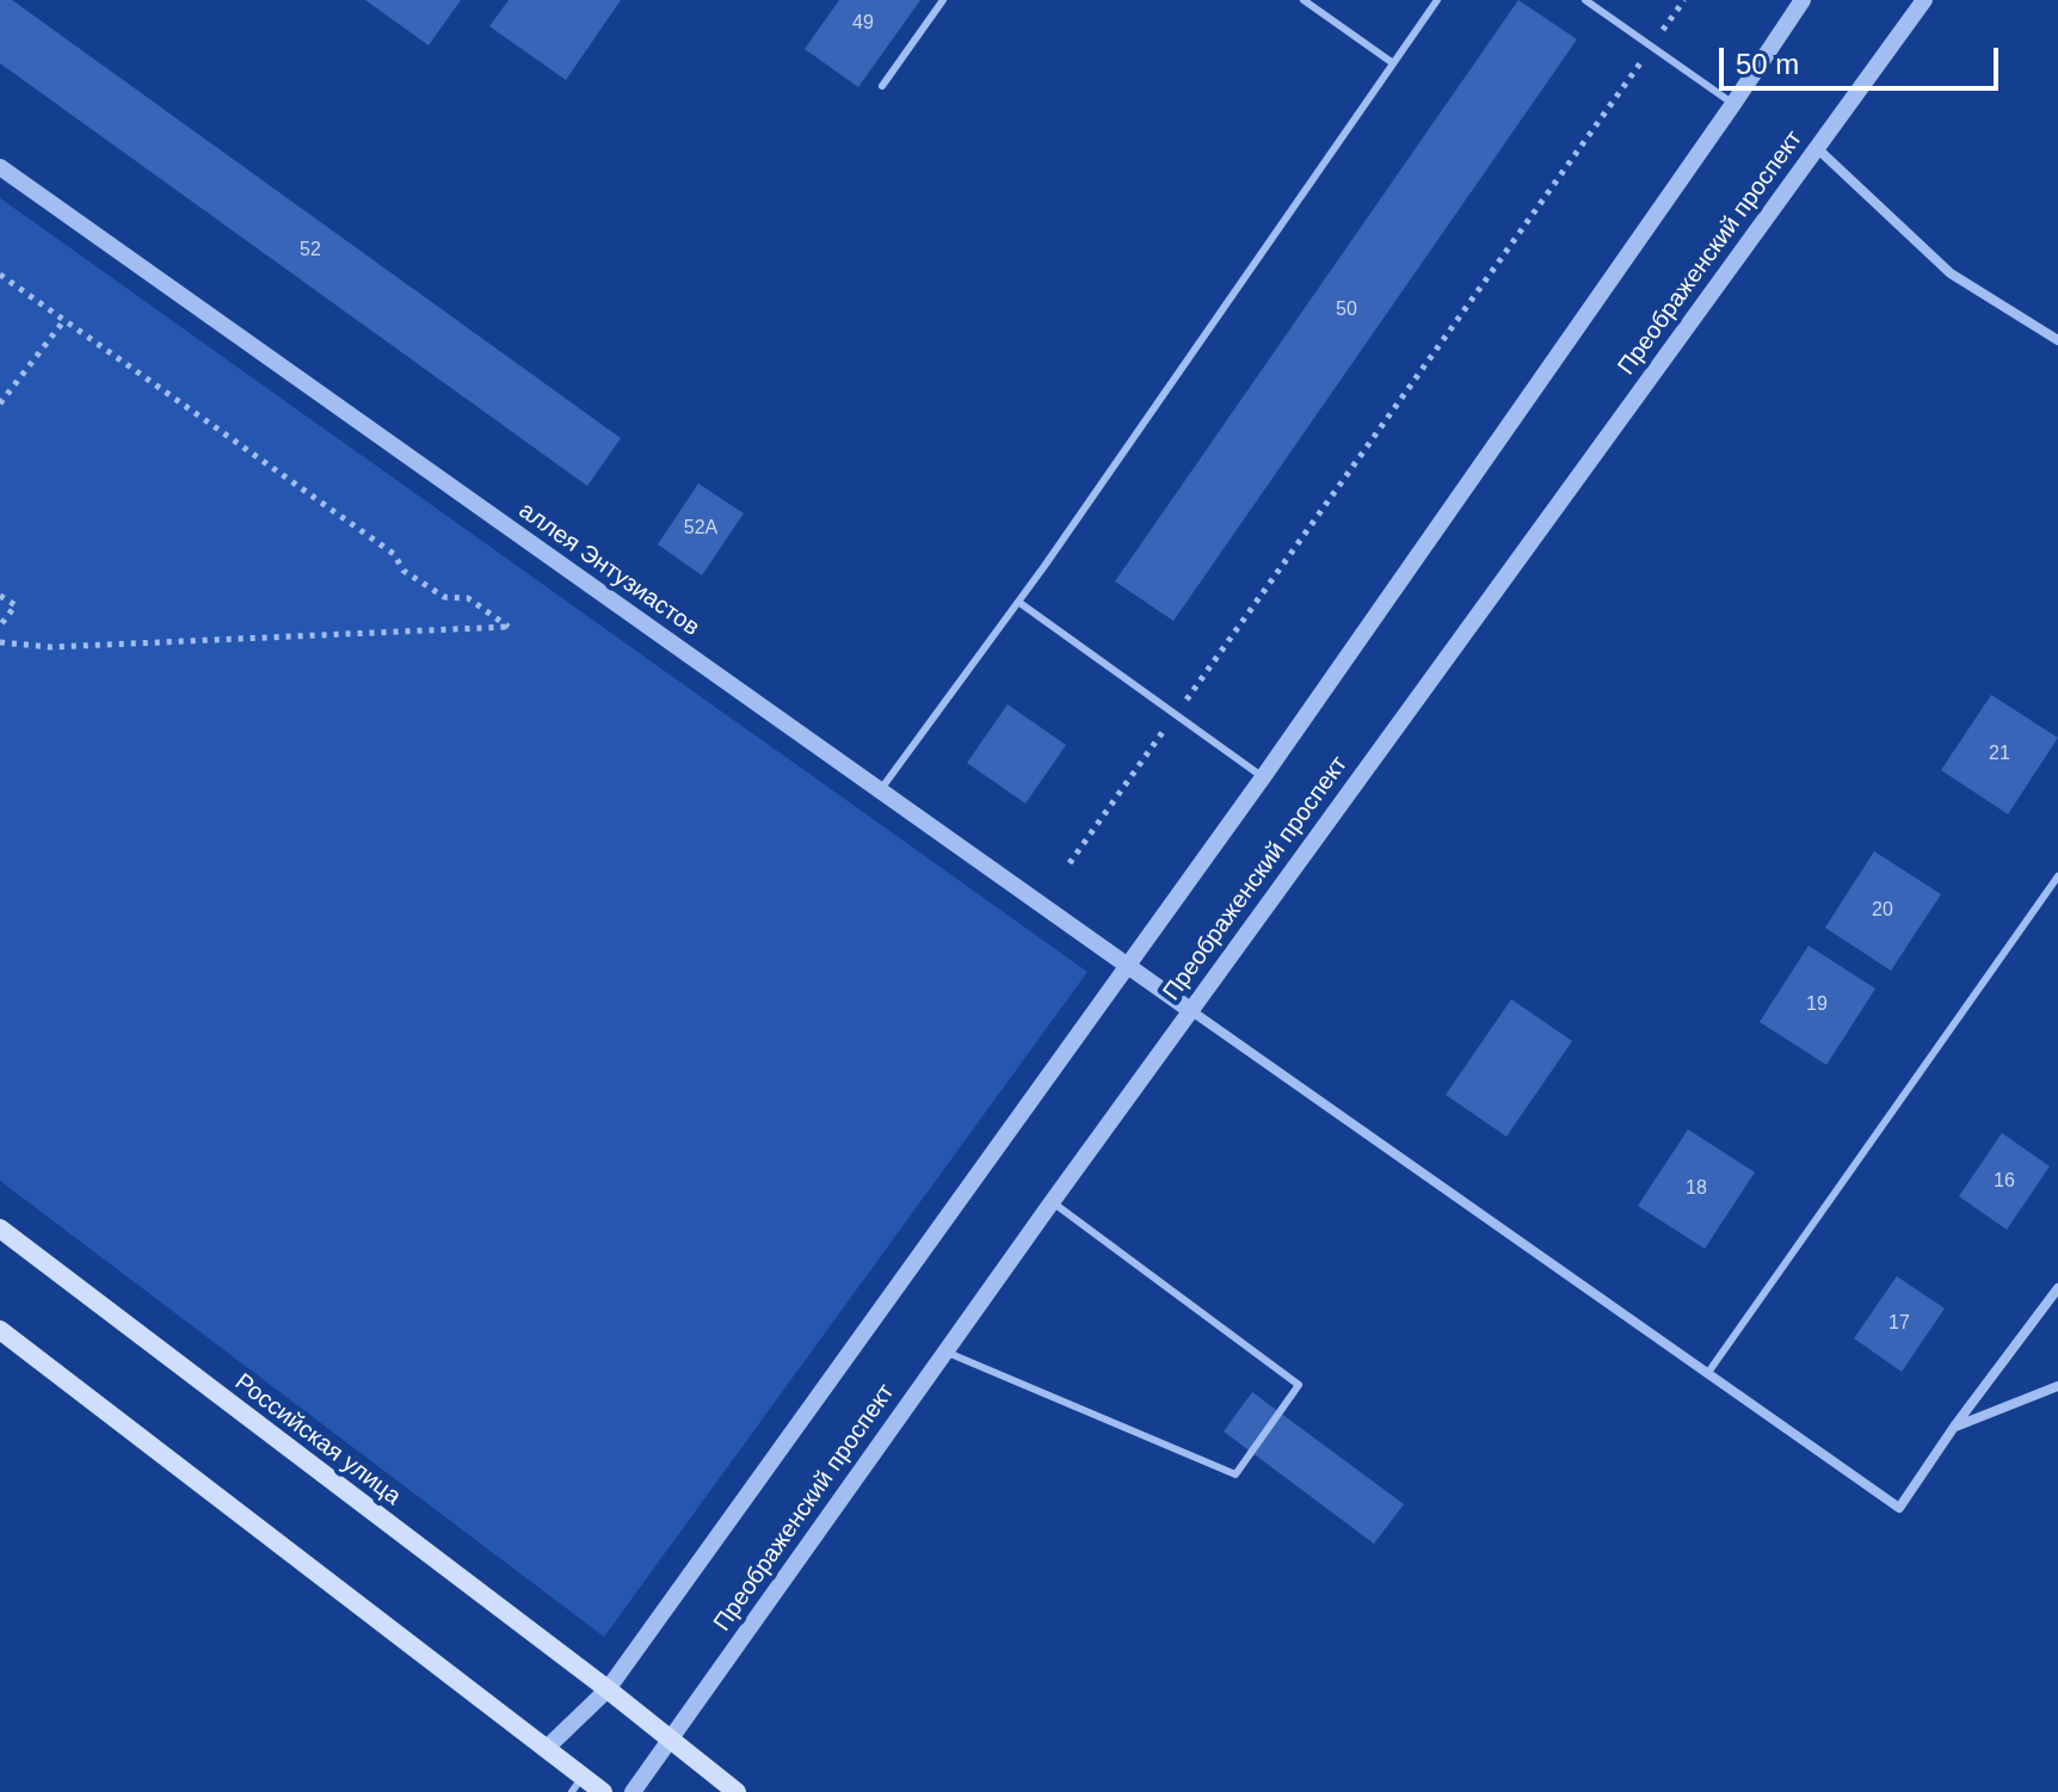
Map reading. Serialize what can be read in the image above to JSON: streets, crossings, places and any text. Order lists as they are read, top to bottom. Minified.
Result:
{"streets":{"main road":["Российская улица"],"street":["Преображенский проспект","аллея Энтузиастов"]},"crossings":[["Преображенский проспект","аллея Энтузиастов"],["Преображенский проспект","Российская улица"]],"house_numbers":["49","52","50","52А","21","20","19","16","18","17"],"scale_bar":"50 m"}
